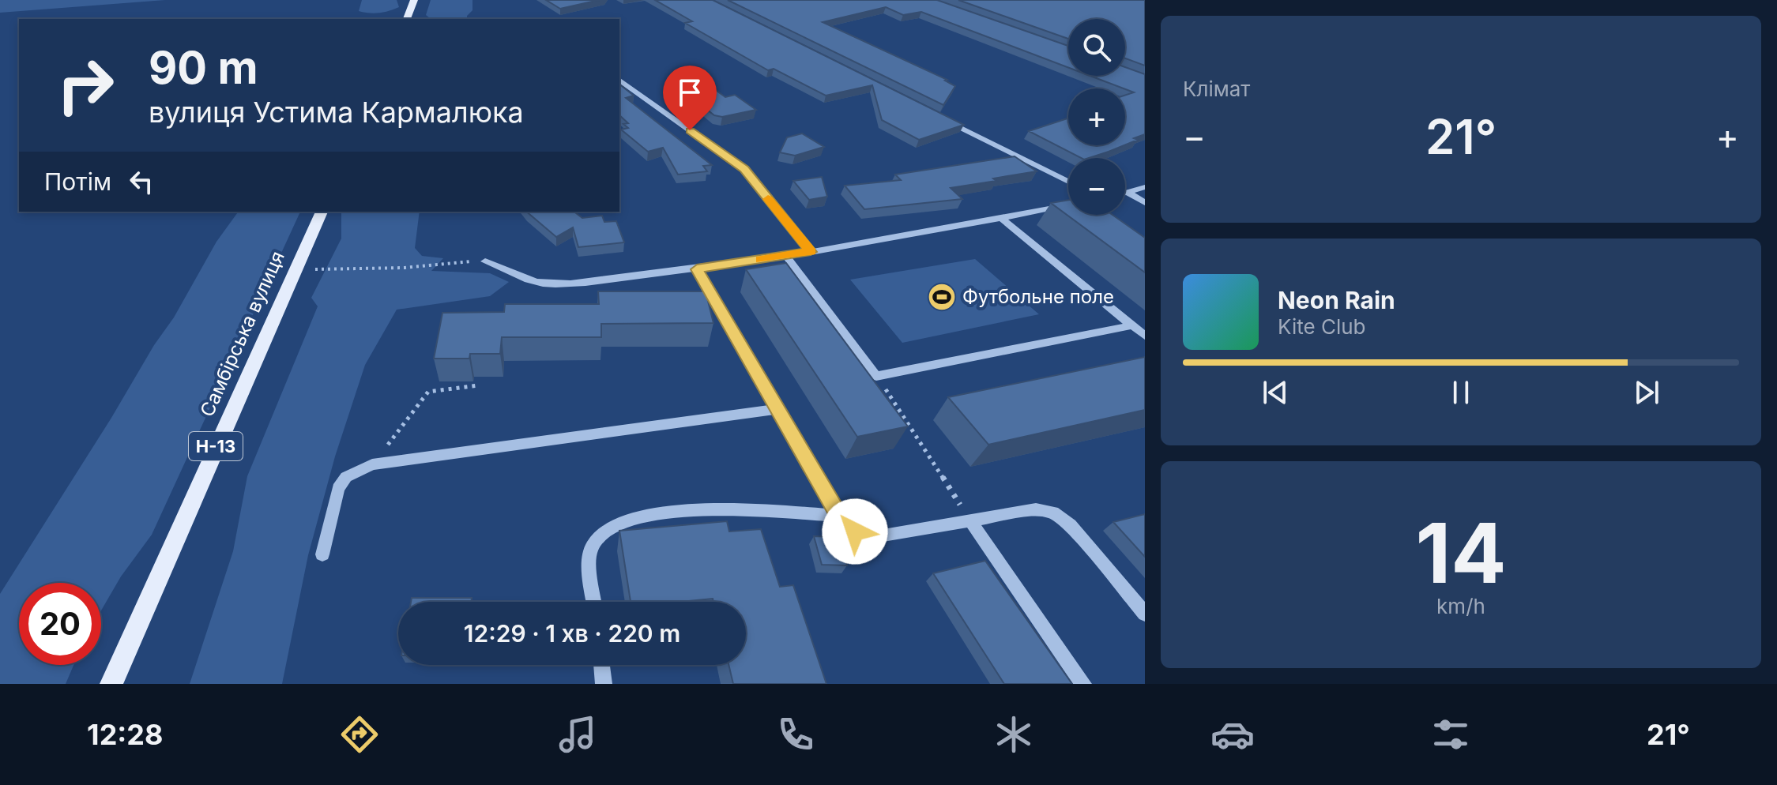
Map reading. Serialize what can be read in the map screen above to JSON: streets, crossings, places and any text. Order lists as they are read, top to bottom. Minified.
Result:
{"streets":{"main road":["Самбірська вулиця","Н-13"]},"places":{"sports":["Футбольне поле"]},"page":{"tile":["Клімат",["14","km/h"]],"map_buttons":["+","−"],"turn":["90 m","вулиця Устима Кармалюка"],"heat":["−","21°","+"],"then":"Потім","song":["Neon Rain","Kite Club"],"limit":"20","trip":"12:29 · 1 хв · 220 m","tabs":["12:28","21°"]}}
